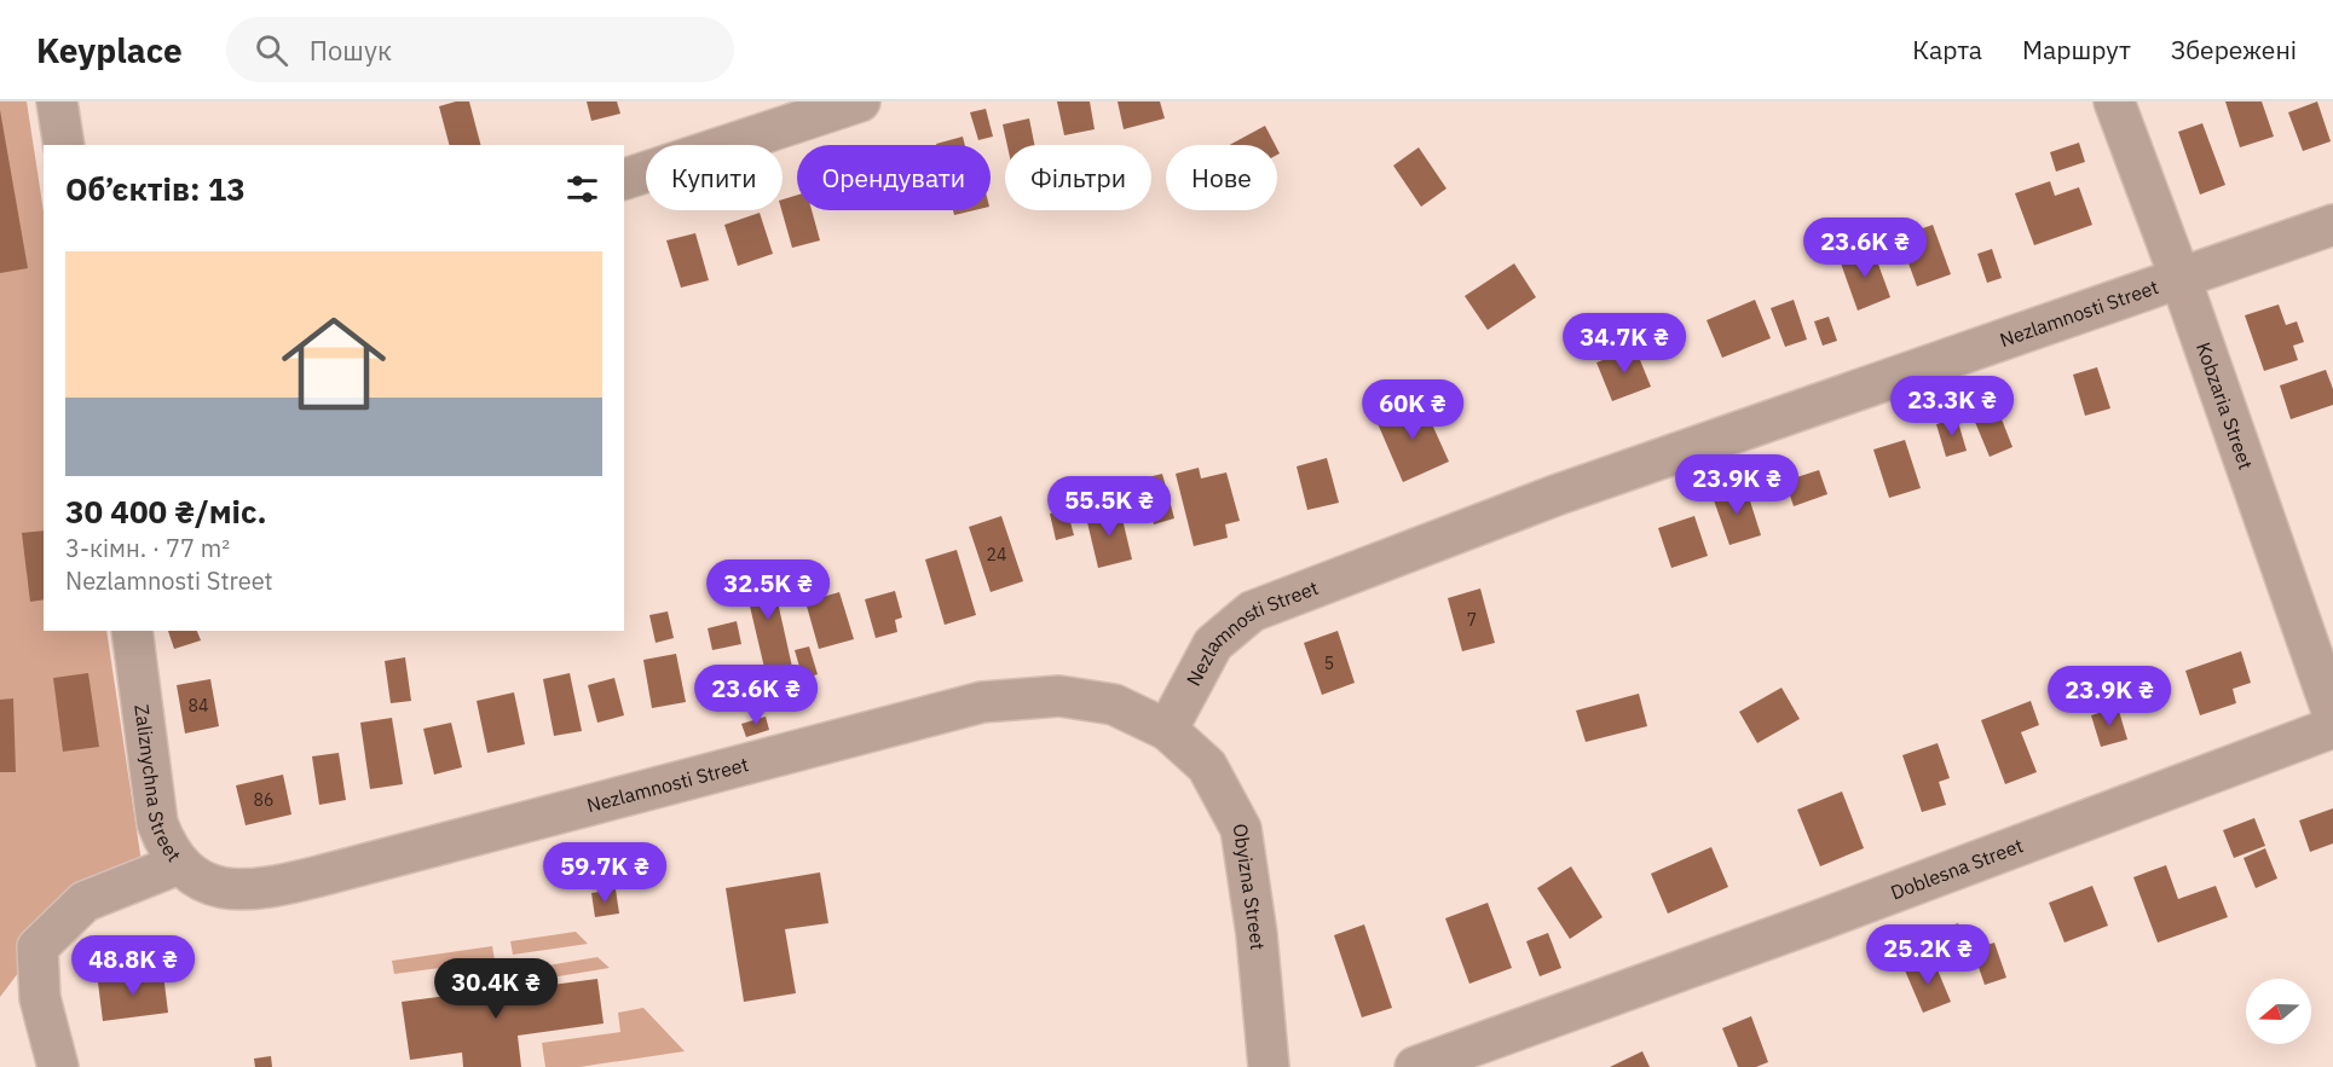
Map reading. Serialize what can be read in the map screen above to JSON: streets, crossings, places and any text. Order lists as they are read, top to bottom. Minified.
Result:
{"streets":{"street":["Nezlamnosti Street","Kobzaria Street","Zaliznychna Street","Doblesna Street","Obyizna Street"]},"crossings":[["Nezlamnosti Street","Kobzaria Street"],["Nezlamnosti Street","Zaliznychna Street"],["Nezlamnosti Street","Obyizna Street"]],"house_numbers":["24","7","5","84","86"],"north":"left","page":{"header":"Keyplace","search":"Пошук","nav":["Карта","Маршрут","Збережені"],"chip":["Купити","Орендувати","Фільтри","Нове"],"heading":"Об’єктів: 13","price":["23.6K ₴","34.7K ₴","23.3K ₴","60K ₴","23.9K ₴","55.5K ₴","32.5K ₴","23.6K ₴","23.9K ₴","59.7K ₴","25.2K ₴","48.8K ₴","30.4K ₴"],"list":[{"name":"30 400 ₴/міс.","note":"3-кімн. · 77 m² · Nezlamnosti Street"}]}}
